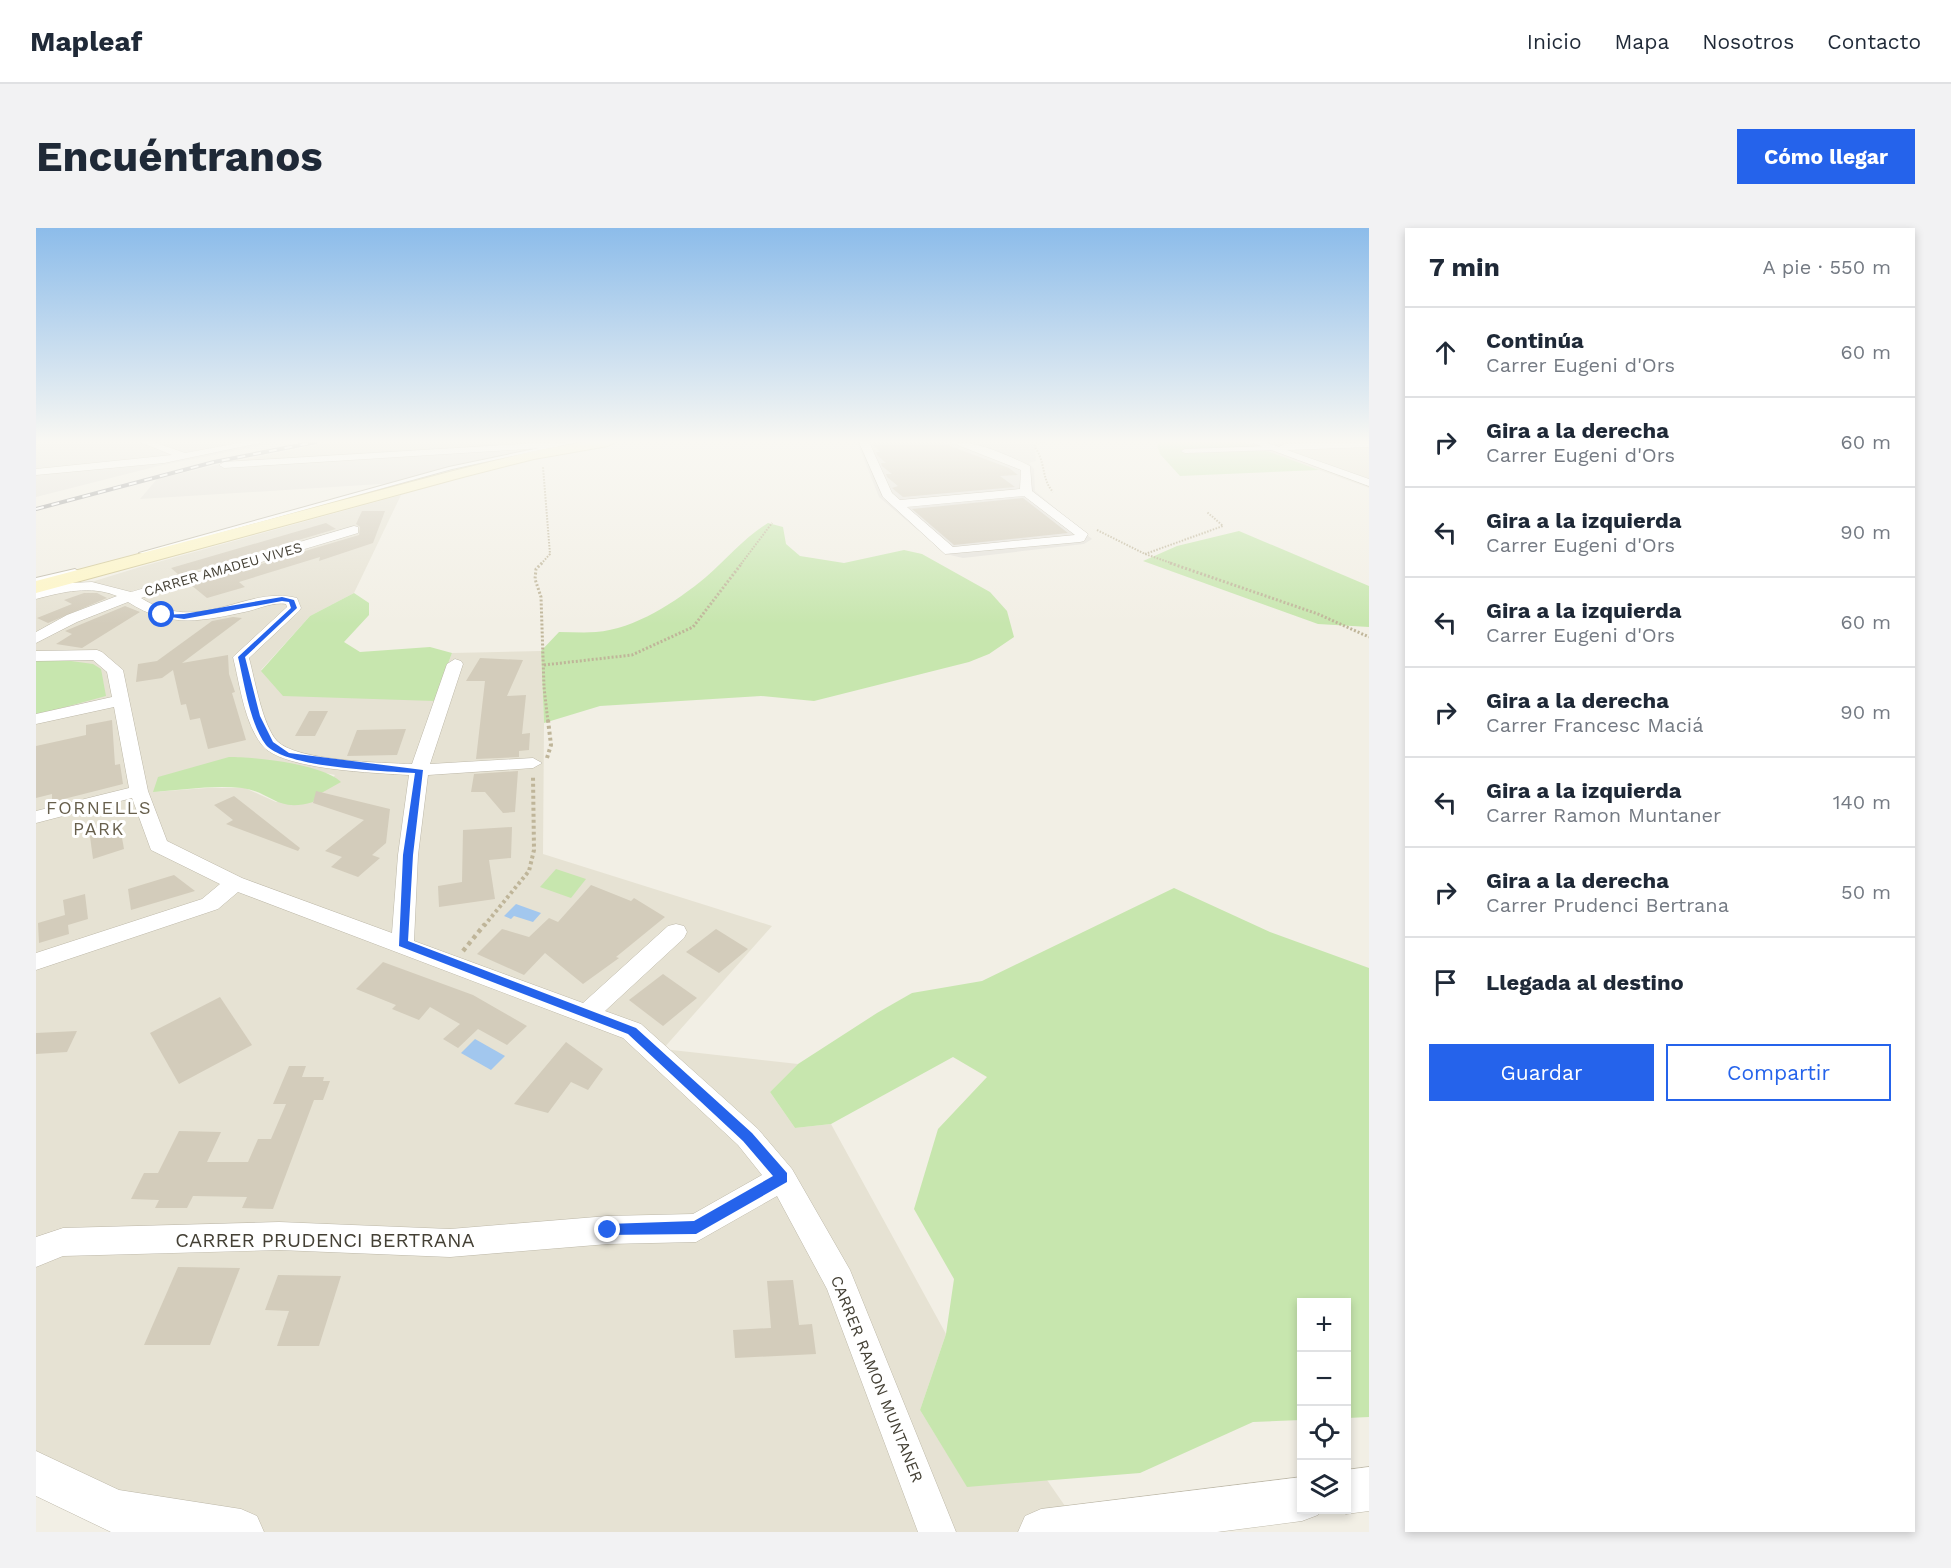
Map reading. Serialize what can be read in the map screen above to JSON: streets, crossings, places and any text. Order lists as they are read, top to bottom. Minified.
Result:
{"streets":{"street":["CARRER AMADEU VIVES","CARRER PRUDENCI BERTRANA","CARRER RAMON MUNTANER"]},"crossings":[["CARRER PRUDENCI BERTRANA","CARRER RAMON MUNTANER"]],"districts":["FORNELLS PARK"],"page":{"header":"Mapleaf","nav":["Inicio","Mapa","Nosotros","Contacto"],"buttons":["Cómo llegar",["Guardar","Compartir"]],"title":"Encuéntranos","heading":["7 min","A pie · 550 m"],"list":[["Continúa","Carrer Eugeni d'Ors","60 m"],["Gira a la derecha","Carrer Eugeni d'Ors","60 m"],["Gira a la izquierda","Carrer Eugeni d'Ors","90 m"],["Gira a la izquierda","Carrer Eugeni d'Ors","60 m"],["Gira a la derecha","Carrer Francesc Maciá","90 m"],["Gira a la izquierda","Carrer Ramon Muntaner","140 m"],["Gira a la derecha","Carrer Prudenci Bertrana","50 m"],"Llegada al destino"],"map_buttons":["+","−"]}}
